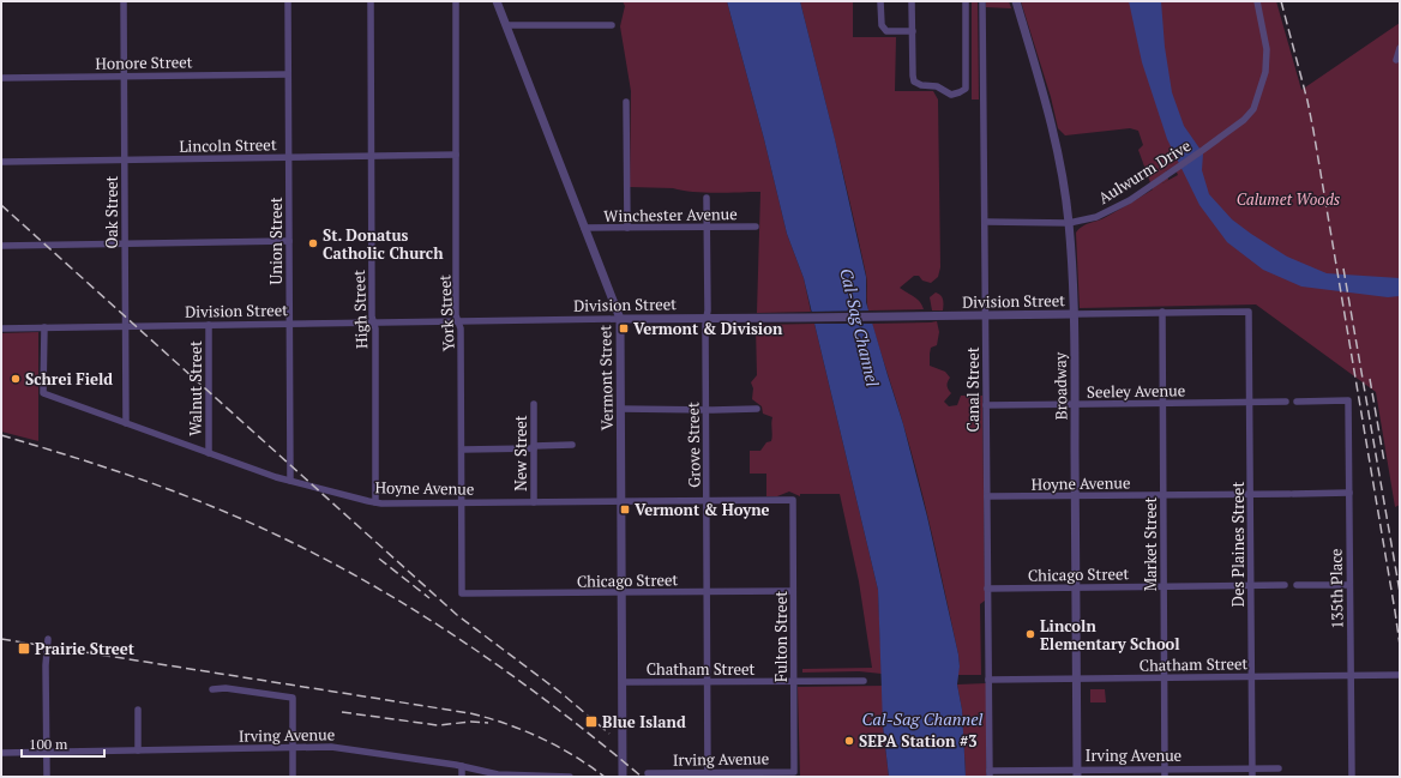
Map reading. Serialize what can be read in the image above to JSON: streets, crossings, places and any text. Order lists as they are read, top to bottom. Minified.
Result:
{"streets":{"street":["Honore Street","Lincoln Street","Aulwurm Drive","Oak Street","Winchester Avenue","Union Street","Division Street","High Street","York Street","Vermont Street","Broadway","Walnut Street","Canal Street","Seeley Avenue","Grove Street","New Street","Hoyne Avenue","Market Street","Des Plaines Street","Chicago Street","135th Place","Fulton Street","Chatham Street","Irving Avenue"]},"crossings":[["Honore Street","Oak Street"],["Honore Street","Union Street"],["Lincoln Street","Oak Street"],["Lincoln Street","Union Street"],["Lincoln Street","High Street"],["Lincoln Street","York Street"],["Aulwurm Drive","Broadway"],["Aulwurm Drive","Canal Street"],["Oak Street","Division Street"],["Oak Street","Hoyne Avenue"],["Winchester Avenue","Vermont Street"],["Winchester Avenue","Grove Street"],["Union Street","Division Street"],["Union Street","Hoyne Avenue"],["Division Street","High Street"],["Division Street","York Street"],["Division Street","Vermont Street"],["Division Street","Broadway"],["Division Street","Walnut Street"],["Division Street","Canal Street"],["Division Street","Grove Street"],["Division Street","Hoyne Avenue"],["Division Street","Market Street"],["Division Street","Des Plaines Street"],["High Street","Hoyne Avenue"],["York Street","Hoyne Avenue"],["York Street","Chicago Street"],["Vermont Street","Hoyne Avenue"],["Vermont Street","Chicago Street"],["Vermont Street","Chatham Street"],["Broadway","Seeley Avenue"],["Broadway","Hoyne Avenue"],["Broadway","Chicago Street"],["Broadway","Chatham Street"],["Broadway","Irving Avenue"],["Walnut Street","Hoyne Avenue"],["Canal Street","Seeley Avenue"],["Canal Street","Hoyne Avenue"],["Canal Street","Chicago Street"],["Canal Street","Chatham Street"],["Canal Street","Irving Avenue"],["Seeley Avenue","Market Street"],["Seeley Avenue","Des Plaines Street"],["Grove Street","Hoyne Avenue"],["Grove Street","Chicago Street"],["Grove Street","Chatham Street"],["Grove Street","Irving Avenue"],["New Street","Hoyne Avenue"],["Hoyne Avenue","Market Street"],["Hoyne Avenue","Des Plaines Street"],["Hoyne Avenue","135th Place"],["Hoyne Avenue","Fulton Street"],["Market Street","Chicago Street"],["Market Street","Chatham Street"],["Market Street","Irving Avenue"],["Des Plaines Street","Chicago Street"],["Des Plaines Street","Chatham Street"],["Des Plaines Street","Irving Avenue"],["Chicago Street","Fulton Street"],["135th Place","Chatham Street"],["Fulton Street","Chatham Street"],["Fulton Street","Irving Avenue"]],"water":["Cal-Sag Channel"],"parks":["Calumet Woods"],"places":{"other":["St. Donatus Catholic Church","Schrei Field","Lincoln Elementary School","SEPA Station #3"],"transit":["Vermont & Division","Vermont & Hoyne","Prairie Street","Blue Island"]},"scale_bar":"100 m"}
